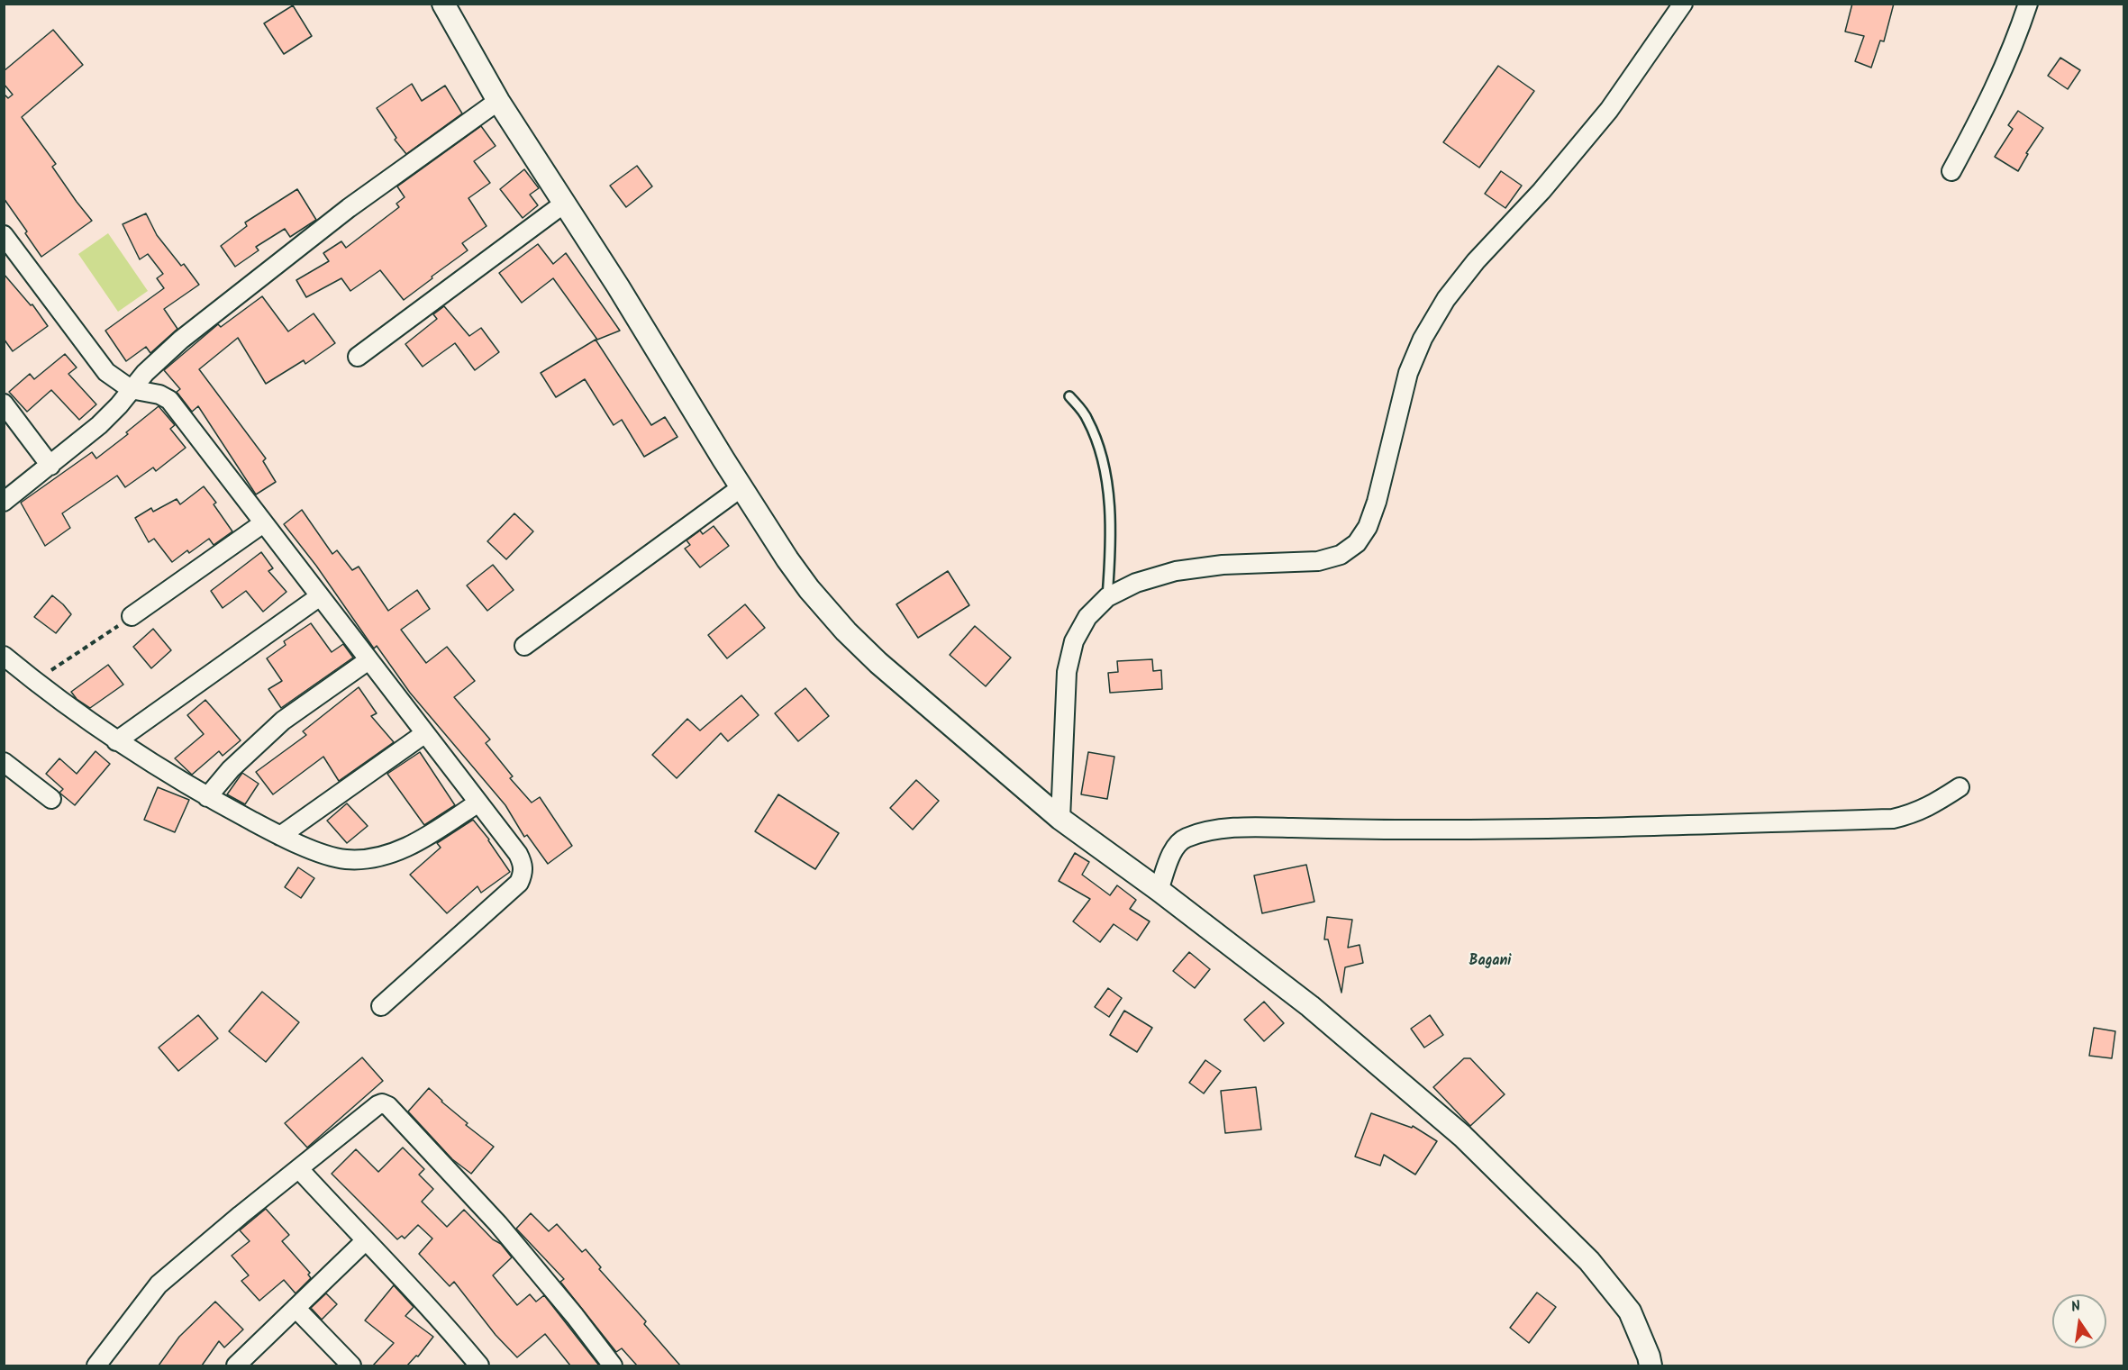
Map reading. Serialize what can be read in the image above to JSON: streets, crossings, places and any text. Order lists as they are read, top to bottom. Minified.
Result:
{"districts":["Bagani"],"north":"top"}
